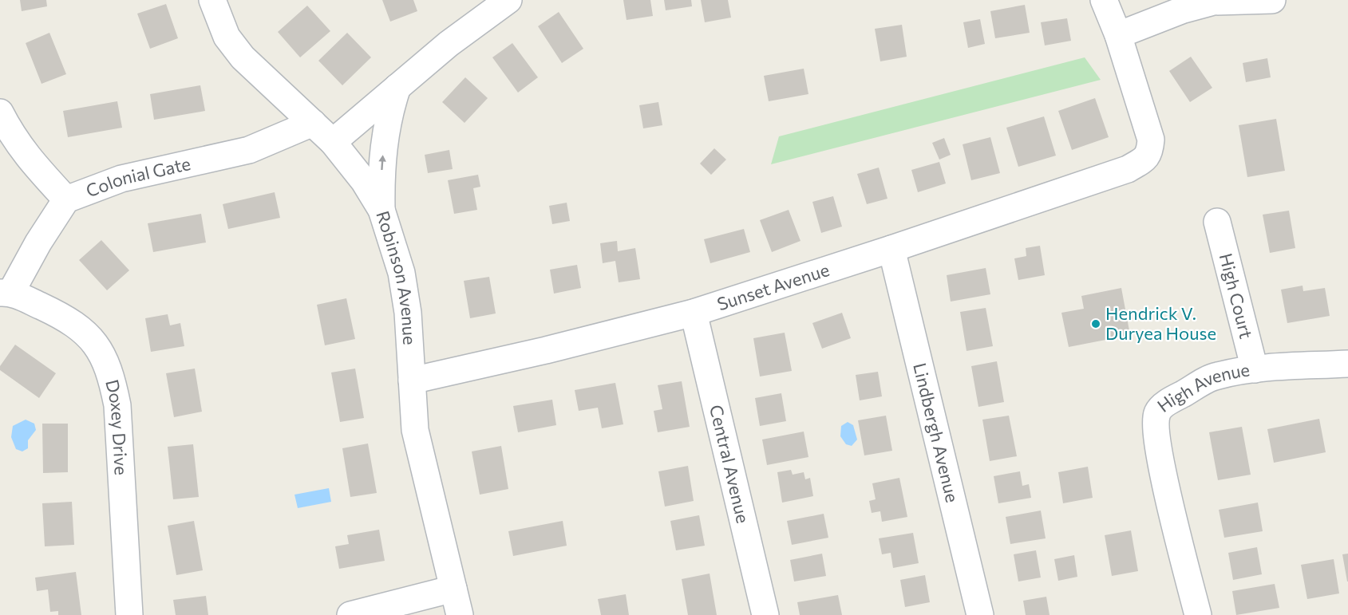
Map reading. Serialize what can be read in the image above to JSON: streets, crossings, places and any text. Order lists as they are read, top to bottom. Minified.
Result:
{"streets":{"street":["Colonial Gate","Robinson Avenue","Sunset Avenue","High Court","High Avenue","Doxey Drive","Lindbergh Avenue","Central Avenue"]},"crossings":[["Colonial Gate","Robinson Avenue"],["Colonial Gate","Doxey Drive"],["Robinson Avenue","Sunset Avenue"],["Sunset Avenue","Lindbergh Avenue"],["Sunset Avenue","Central Avenue"],["High Court","High Avenue"]],"places":["Hendrick V. Duryea House"]}
